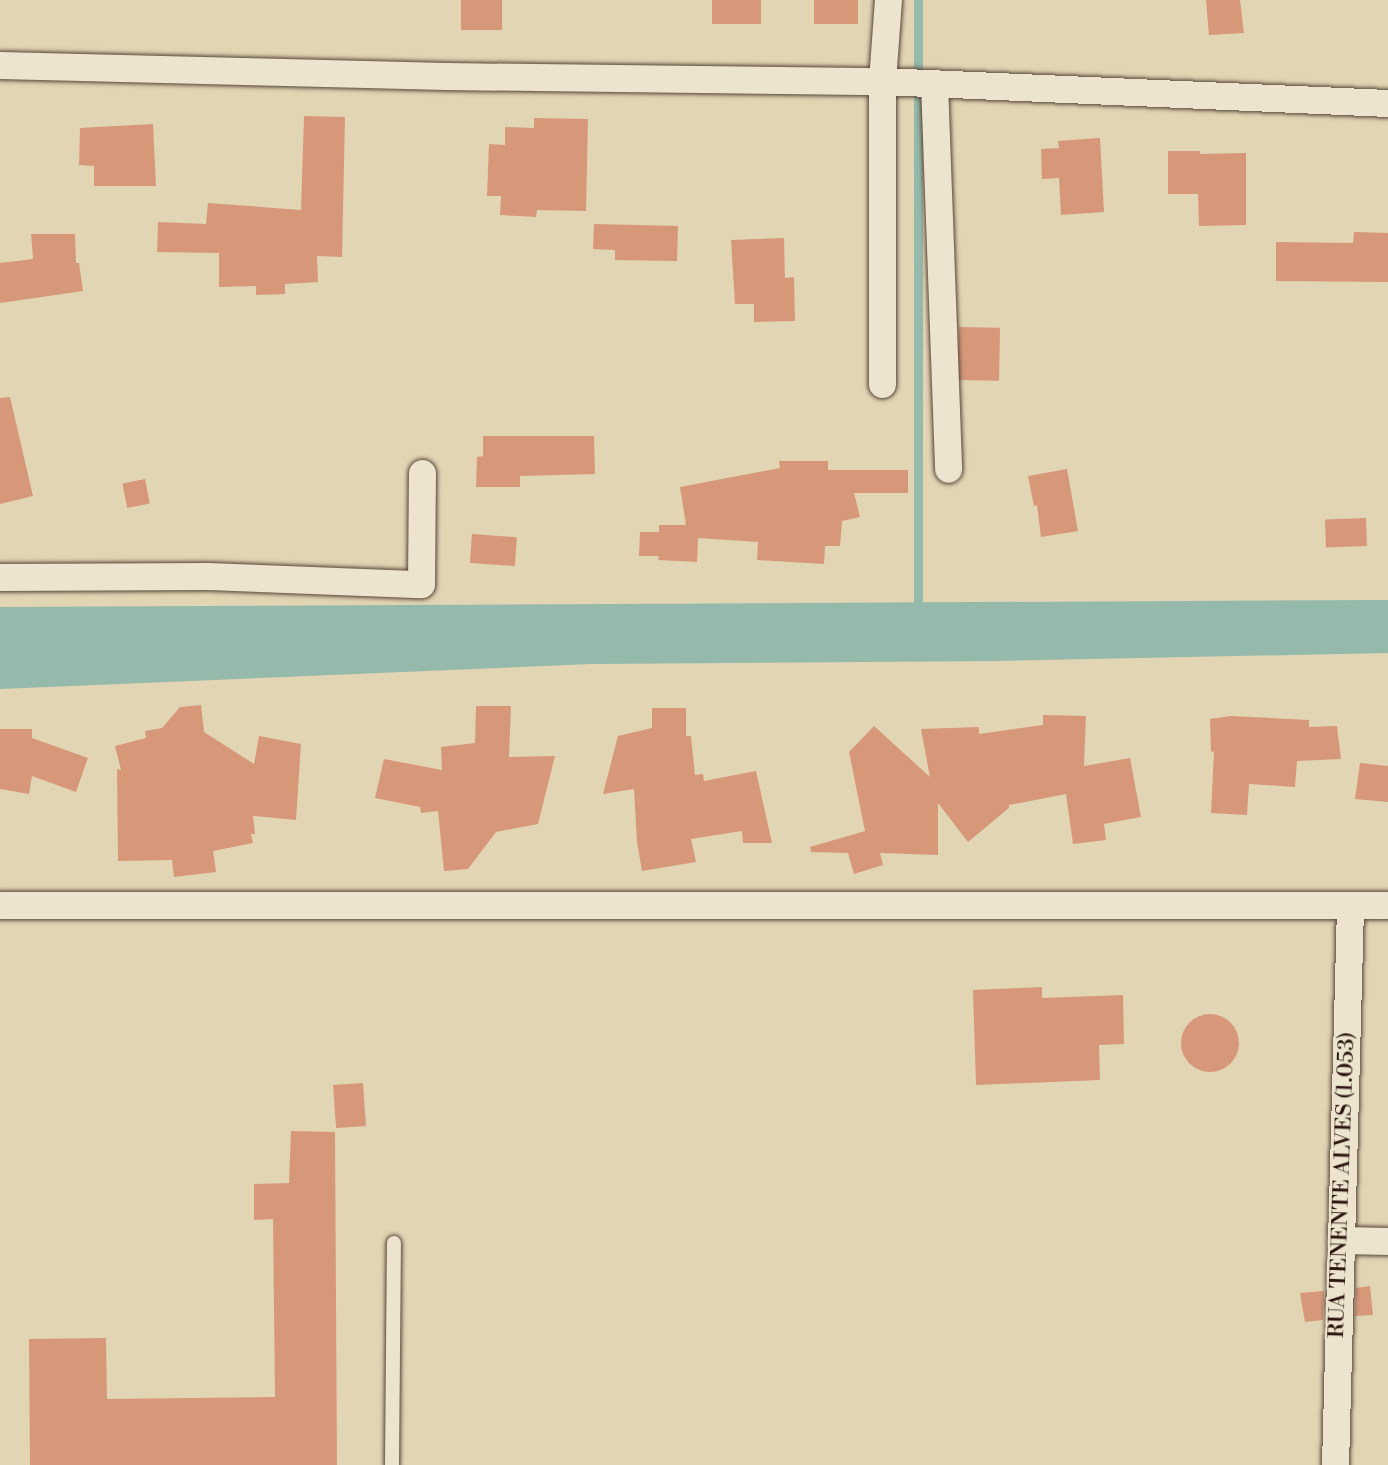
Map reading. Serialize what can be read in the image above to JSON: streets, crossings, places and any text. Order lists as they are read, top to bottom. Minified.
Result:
{"streets":{"street":["RUA TENENTE ALVES (1.053)"]}}
